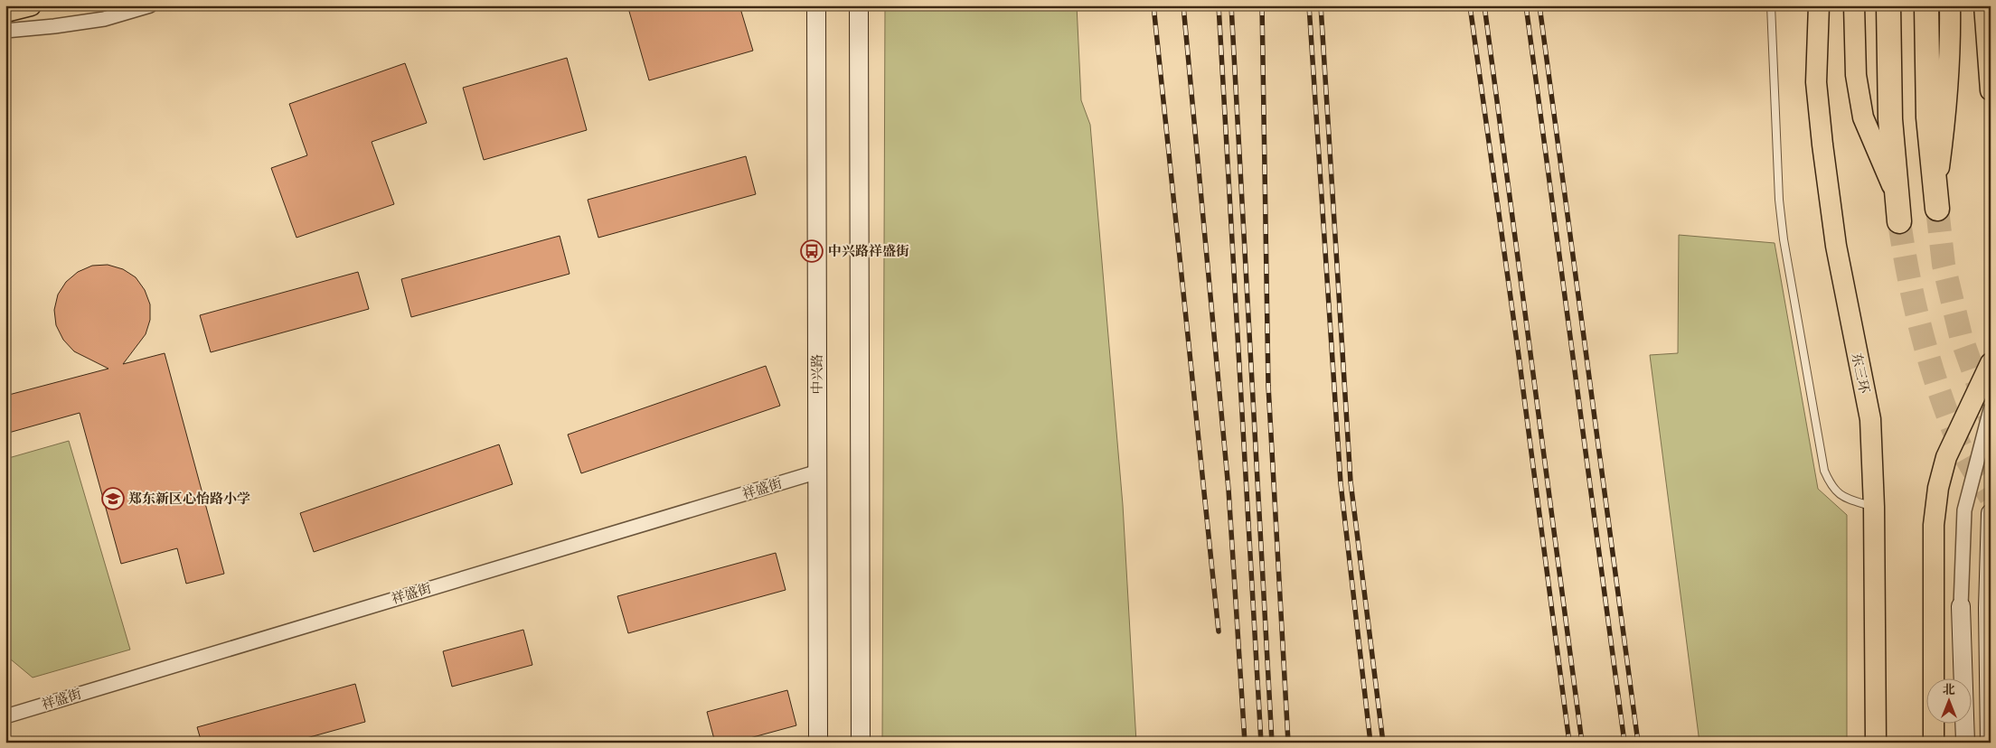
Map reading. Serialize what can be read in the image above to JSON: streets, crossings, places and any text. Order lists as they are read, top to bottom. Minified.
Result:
{"streets":{"main road":["东三环"],"street":["中兴路","祥盛街"]},"crossings":[["中兴路","祥盛街"]],"places":{"bus stop":["中兴路祥盛街"],"school or university":["郑东新区心怡路小学"]},"north":"top"}
